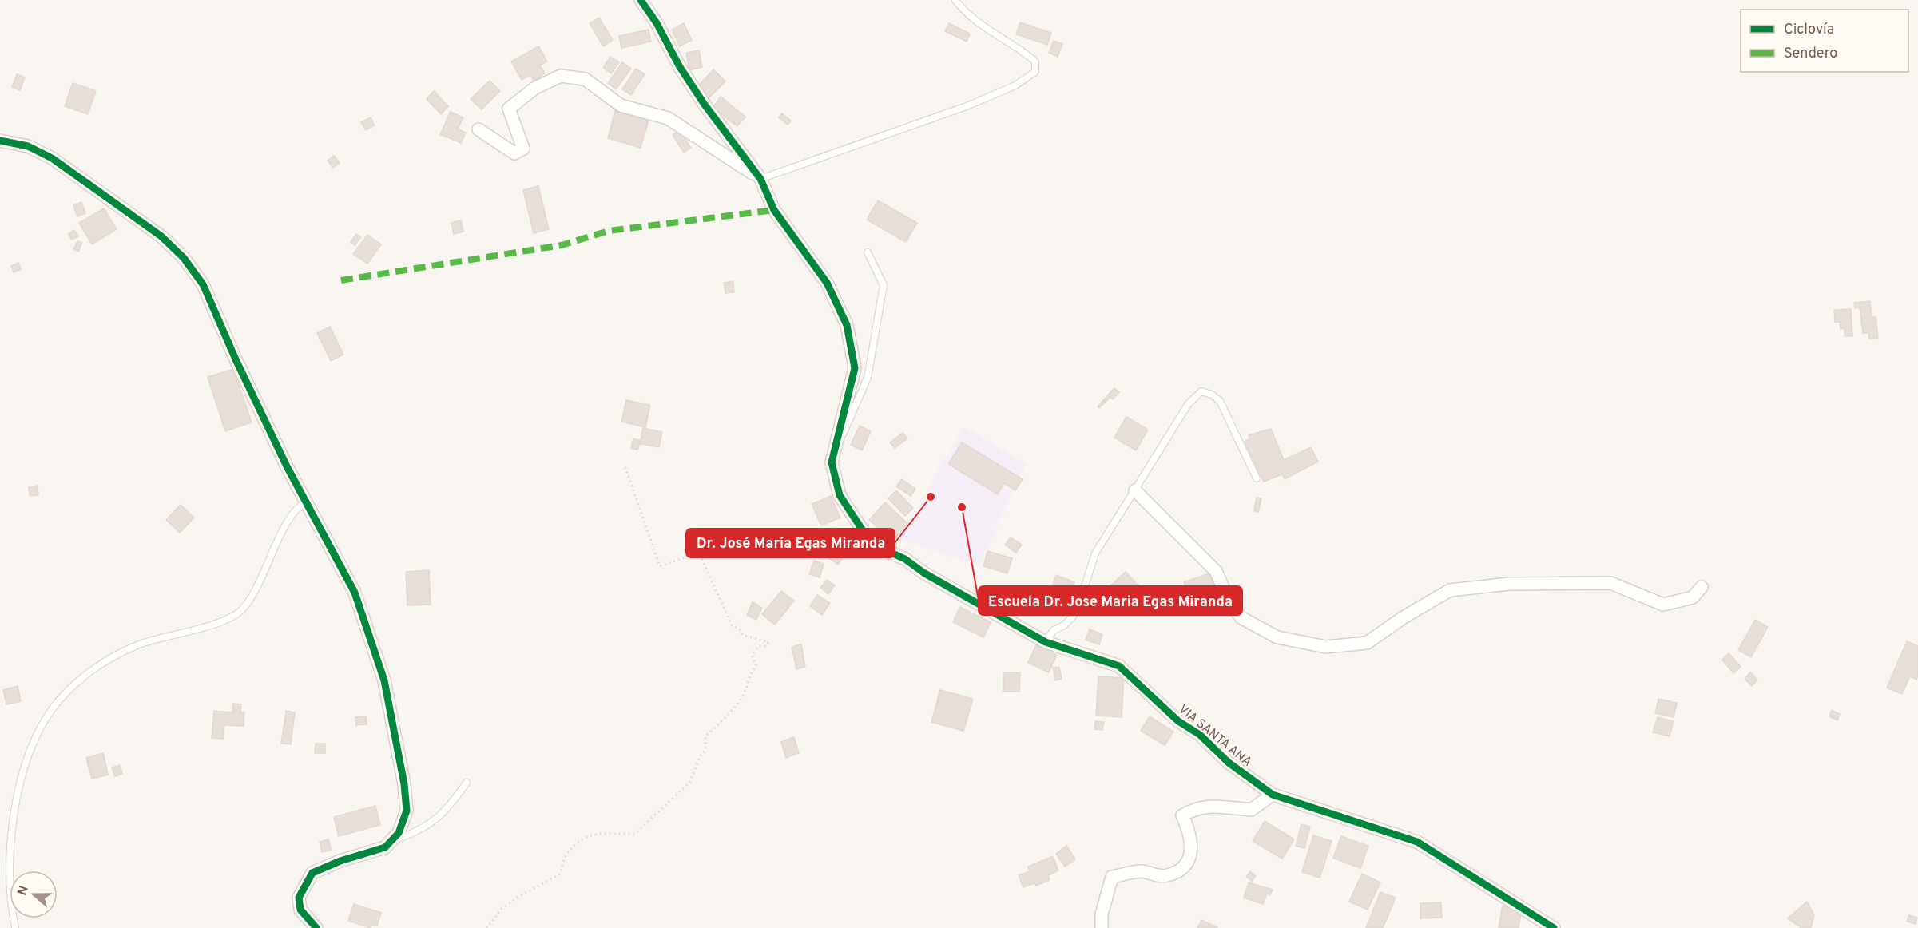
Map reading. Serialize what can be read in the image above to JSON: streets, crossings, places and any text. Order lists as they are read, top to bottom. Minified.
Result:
{"streets":{"street":["VIA SANTA ANA"]},"places":["Dr. José María Egas Miranda","Escuela Dr. Jose Maria Egas Miranda"],"legend":["Ciclovía","Sendero"],"north":"left"}
